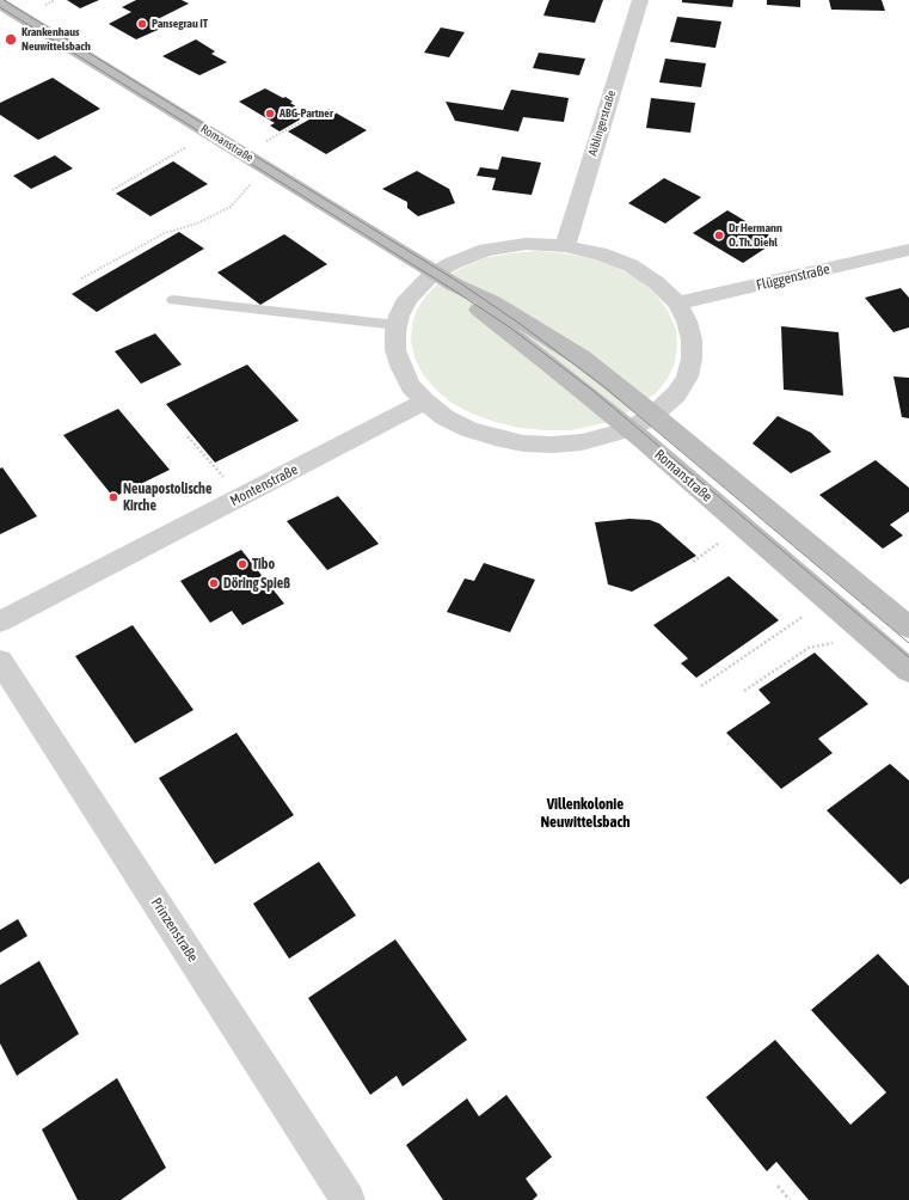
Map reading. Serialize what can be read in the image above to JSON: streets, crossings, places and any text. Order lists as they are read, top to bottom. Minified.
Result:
{"streets":{"main road":["Romanstraße"],"street":["Aiblingerstraße","Flüggenstraße","Montenstraße","Prinzenstraße"]},"districts":["Villenkolonie Neuwittelsbach"],"places":["Pansegrau IT","Krankenhaus Neuwittelsbach","ABG-Partner","Dr Hermann O. Th. Diehl","Neuapostolische Kirche","Tibo","Döring Spieß"]}
